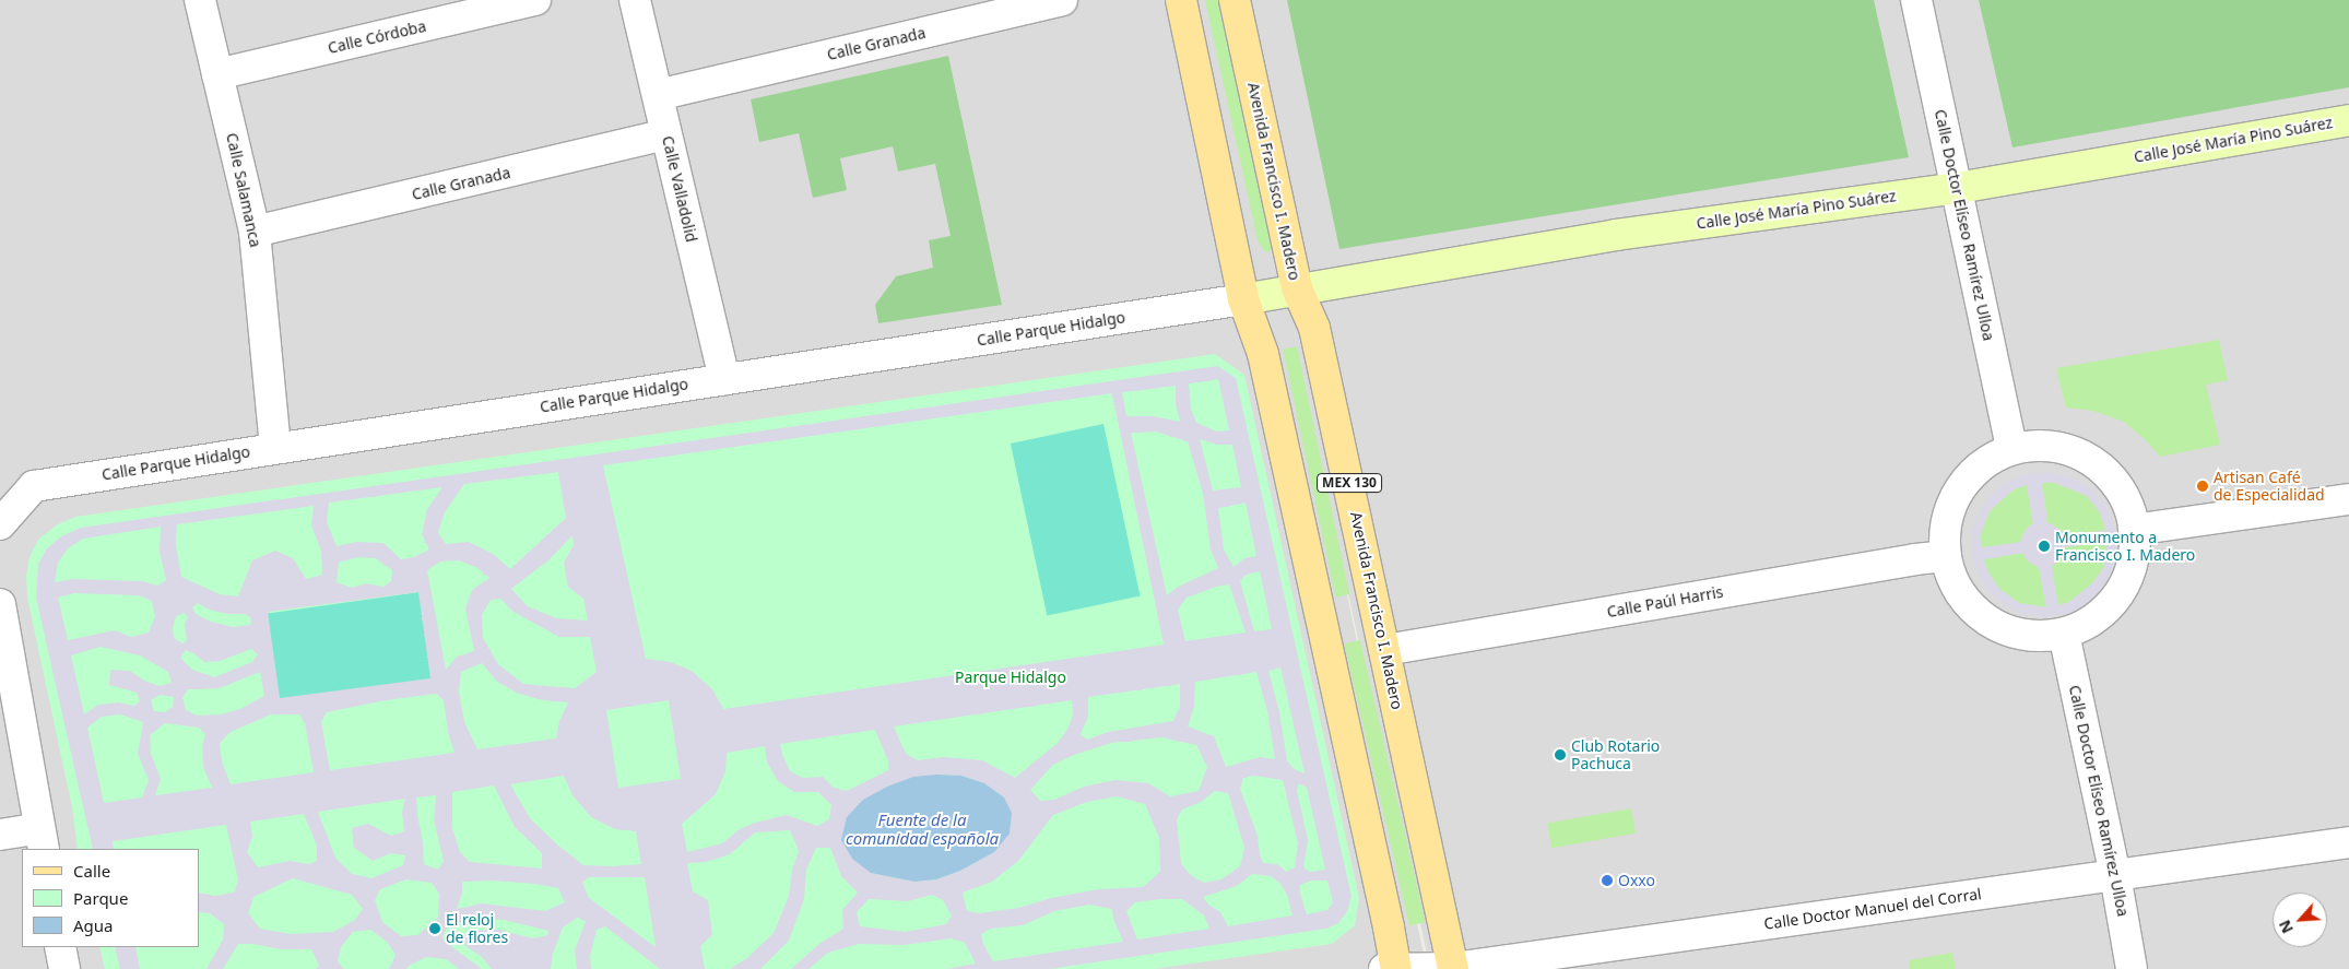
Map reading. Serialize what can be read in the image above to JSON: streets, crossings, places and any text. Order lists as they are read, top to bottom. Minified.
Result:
{"streets":{"main road":["Calle José María Pino Suárez","Avenida Francisco I. Madero","MEX 130"],"street":["Calle Córdoba","Calle Granada","Calle Valladolid","Calle Salamanca","Calle Doctor Elíseo Ramírez Ulloa","Calle Parque Hidalgo","Calle Paúl Harris","Calle Doctor Manuel del Corral"]},"crossings":[["Calle Córdoba","Calle Salamanca"],["Calle Granada","Calle Valladolid"],["Calle Granada","Calle Salamanca"],["Calle José María Pino Suárez","Avenida Francisco I. Madero"],["Calle José María Pino Suárez","Calle Doctor Elíseo Ramírez Ulloa"],["Calle José María Pino Suárez","Calle Parque Hidalgo"],["Avenida Francisco I. Madero","Calle Paúl Harris"],["Avenida Francisco I. Madero","Calle Doctor Manuel del Corral"],["Calle Valladolid","Calle Parque Hidalgo"],["Calle Salamanca","Calle Parque Hidalgo"],["Calle Doctor Elíseo Ramírez Ulloa","Calle Paúl Harris"],["Calle Doctor Elíseo Ramírez Ulloa","Calle Doctor Manuel del Corral"]],"water":["Fuente de la comunidad española"],"parks":["Parque Hidalgo"],"places":["Artisan Café de Especialidad","Monumento a Francisco I. Madero","Club Rotario Pachuca","Oxxo","El reloj de flores"],"legend":["Calle","Parque","Agua"],"north":"bottom left"}
